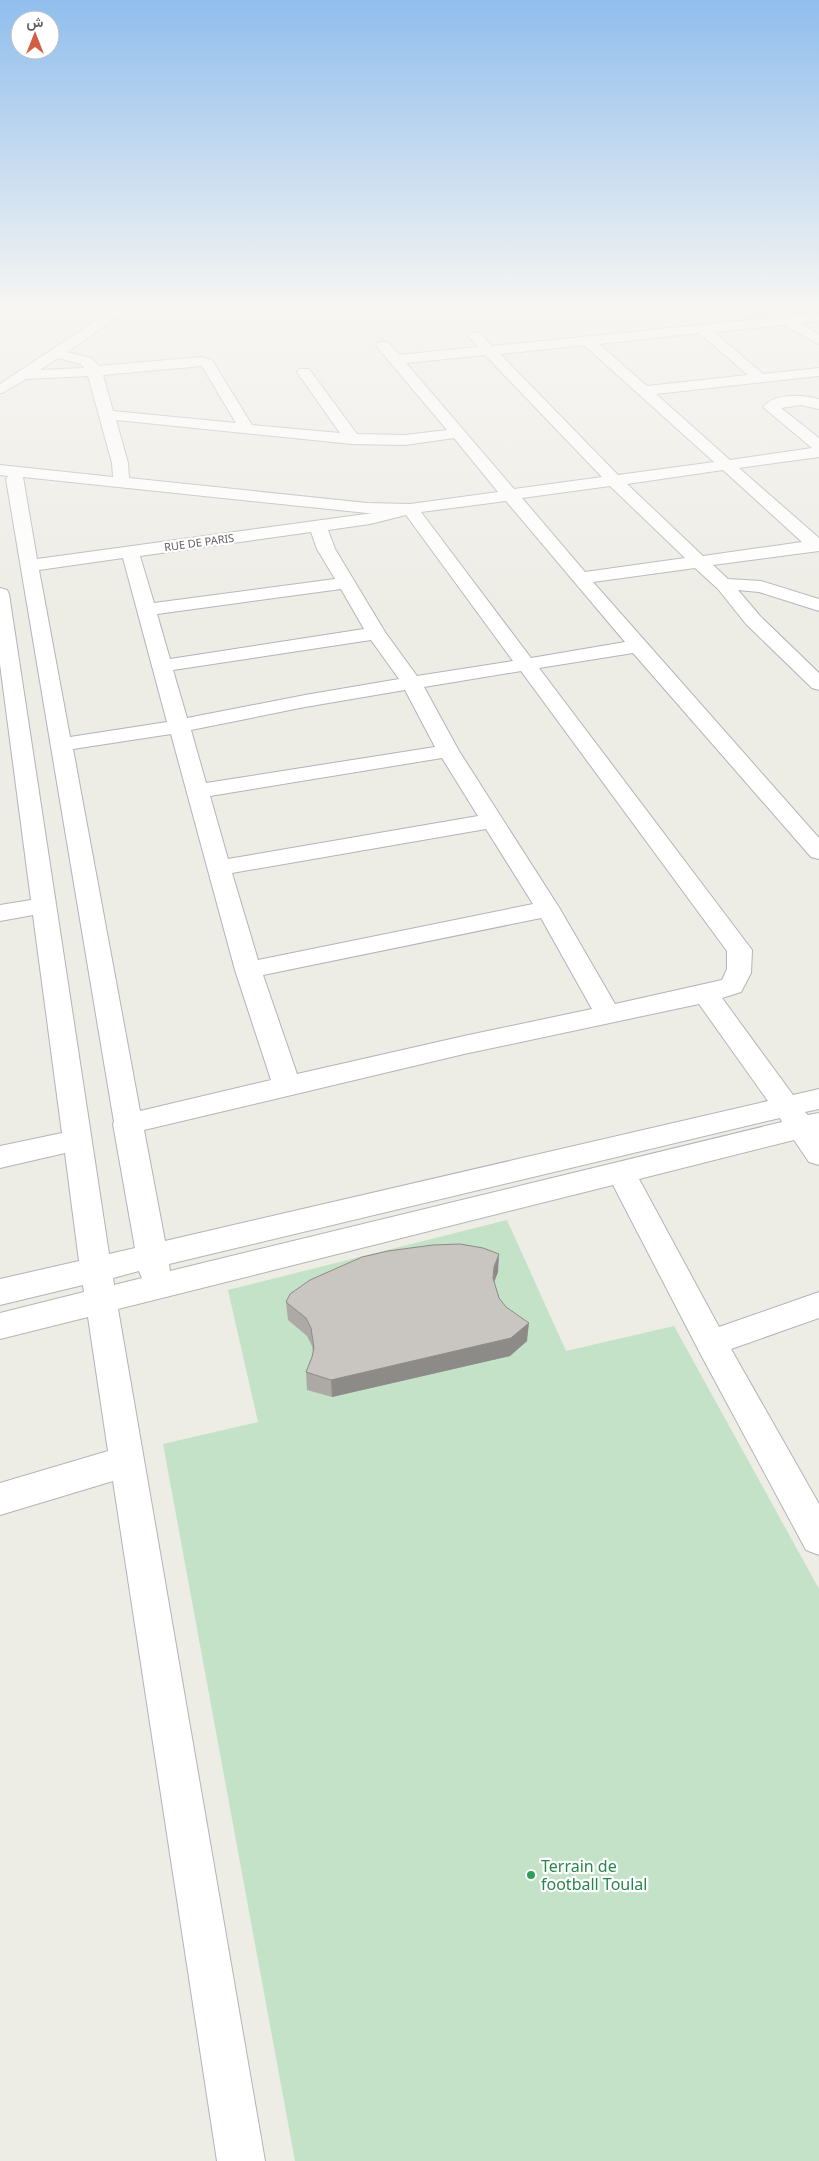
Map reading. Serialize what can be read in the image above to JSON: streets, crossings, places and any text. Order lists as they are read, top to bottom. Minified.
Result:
{"streets":{"street":["RUE DE PARIS"]},"places":["Terrain de football Toulal"],"north":"top"}
